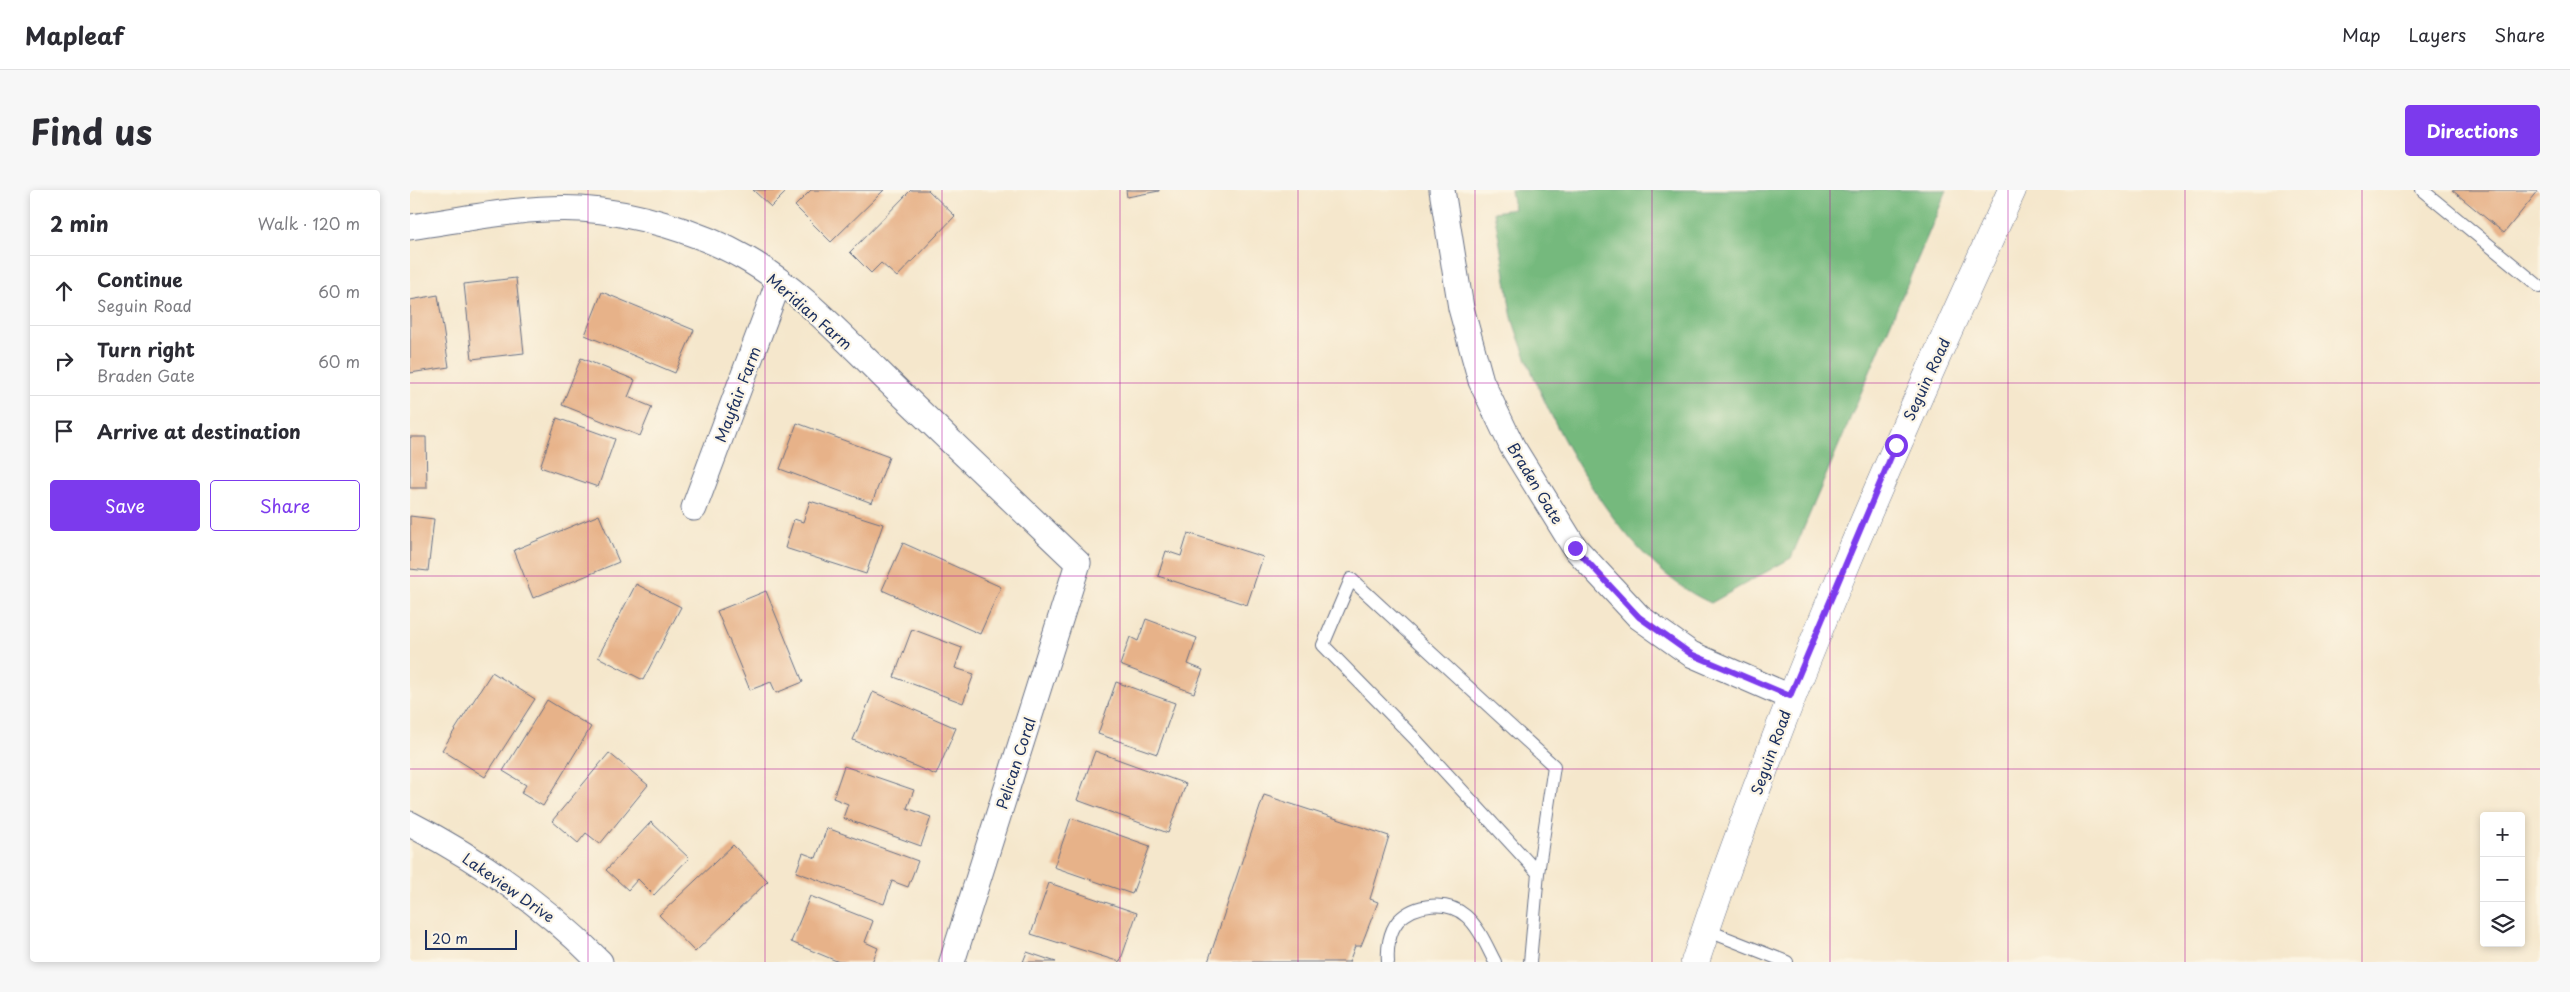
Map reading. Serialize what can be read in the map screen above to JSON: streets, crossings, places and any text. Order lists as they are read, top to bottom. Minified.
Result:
{"streets":{"main road":["Seguin Road"],"street":["Meridian Farm","Mayfair Farm","Braden Gate","Pelican Coral","Lakeview Drive"]},"crossings":[["Meridian Farm","Mayfair Farm"],["Meridian Farm","Pelican Coral"],["Seguin Road","Braden Gate"]],"scale_bar":"20 m","page":{"header":"Mapleaf","nav":["Map","Layers","Share"],"title":"Find us","buttons":["Directions",["Save","Share"]],"heading":["2 min","Walk · 120 m"],"list":[["Continue","Seguin Road","60 m"],["Turn right","Braden Gate","60 m"],"Arrive at destination"],"map_buttons":["+","−"],"scale":"20 m"}}
